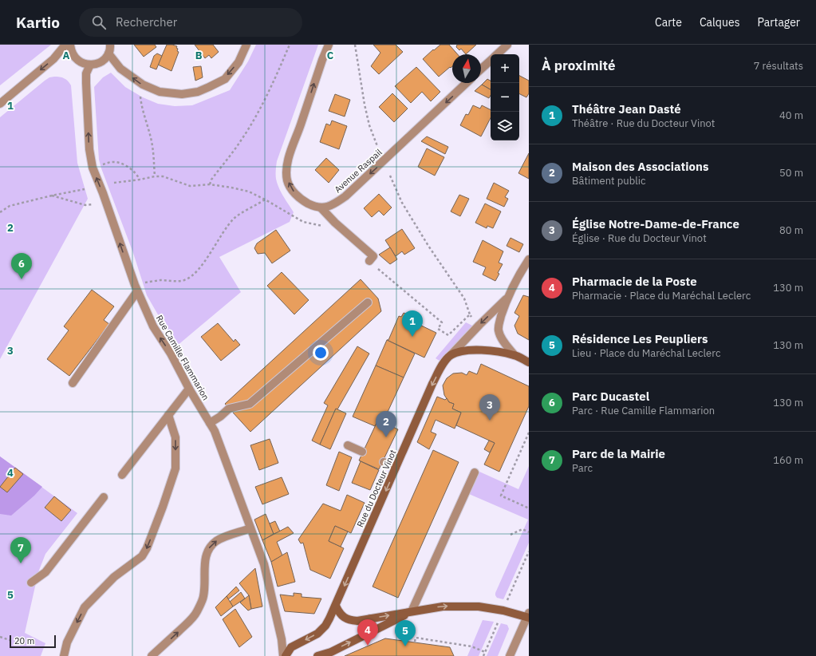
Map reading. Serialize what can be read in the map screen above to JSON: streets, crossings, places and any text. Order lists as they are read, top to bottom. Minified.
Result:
{"streets":{"street":["Avenue Raspail","Rue Camille Flammarion","Rue du Docteur Vinot"]},"one_way":["Avenue Raspail","Rue Camille Flammarion","Rue du Docteur Vinot"],"scale_bar":"20 m","north":"top","page":{"header":"Kartio","search":"Rechercher","nav":["Carte","Calques","Partager"],"heading":["À proximité","7 résultats"],"map_buttons":["+","−"],"list":[{"mark":"1","name":"Théâtre Jean Dasté","note":"Théâtre · Rue du Docteur Vinot","value":"40 m"},{"mark":"2","name":"Maison des Associations","note":"Bâtiment public","value":"50 m"},{"mark":"3","name":"Église Notre-Dame-de-France","note":"Église · Rue du Docteur Vinot","value":"80 m"},{"mark":"4","name":"Pharmacie de la Poste","note":"Pharmacie · Place du Maréchal Leclerc","value":"130 m"},{"mark":"5","name":"Résidence Les Peupliers","note":"Lieu · Place du Maréchal Leclerc","value":"130 m"},{"mark":"6","name":"Parc Ducastel","note":"Parc · Rue Camille Flammarion","value":"130 m"},{"mark":"7","name":"Parc de la Mairie","note":"Parc","value":"160 m"}],"pins":["6","1","3","2","7","4","5"],"scale":"20 m"},"grid":{"columns":["A","B","C"],"rows":["1","2","3","4","5"]}}
